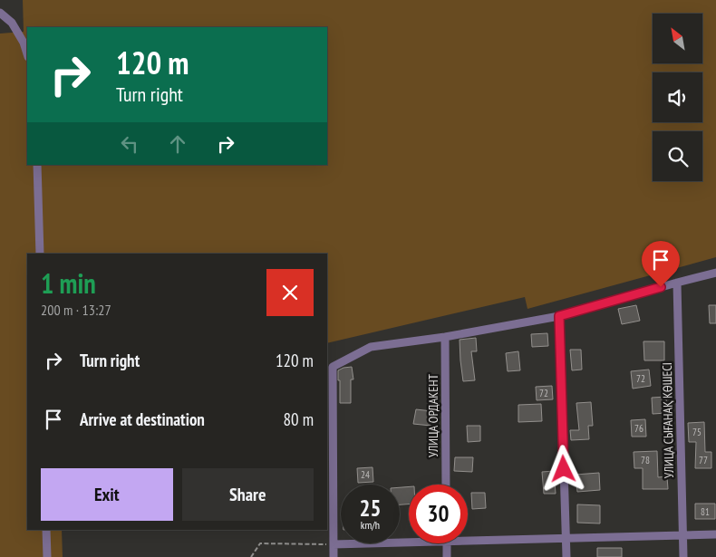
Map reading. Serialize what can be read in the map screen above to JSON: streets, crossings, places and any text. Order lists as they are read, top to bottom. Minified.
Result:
{"streets":{"street":["УЛИЦА ОРДАКЕНТ","УЛИЦА СЫҒАНАҚ КӨШЕСІ"]},"house_numbers":["72","72","76","75","78","77","24","81"],"north":"top left","page":{"turn":["120 m","Turn right"],"heading":["1 min","200 m · 13:27"],"list":[{"name":"Turn right","value":"120 m"},{"name":"Arrive at destination","value":"80 m"}],"buttons":["Exit","Share"],"speed":"25 km/h","limit":"30"}}
